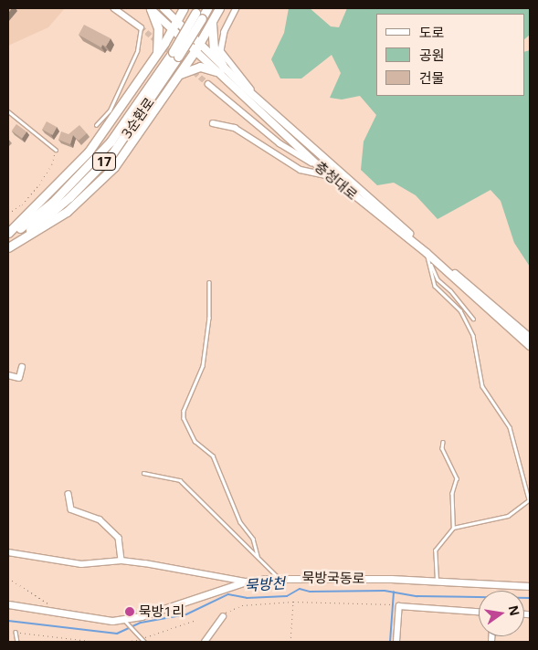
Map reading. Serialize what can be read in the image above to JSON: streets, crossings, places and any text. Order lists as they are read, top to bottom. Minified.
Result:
{"streets":{"highway":["3순환로","17"],"main road":["충청대로"],"street":["묵방국동로"]},"water":["묵방천"],"places":["묵방1리"],"legend":["도로","공원","건물"],"north":"right"}
